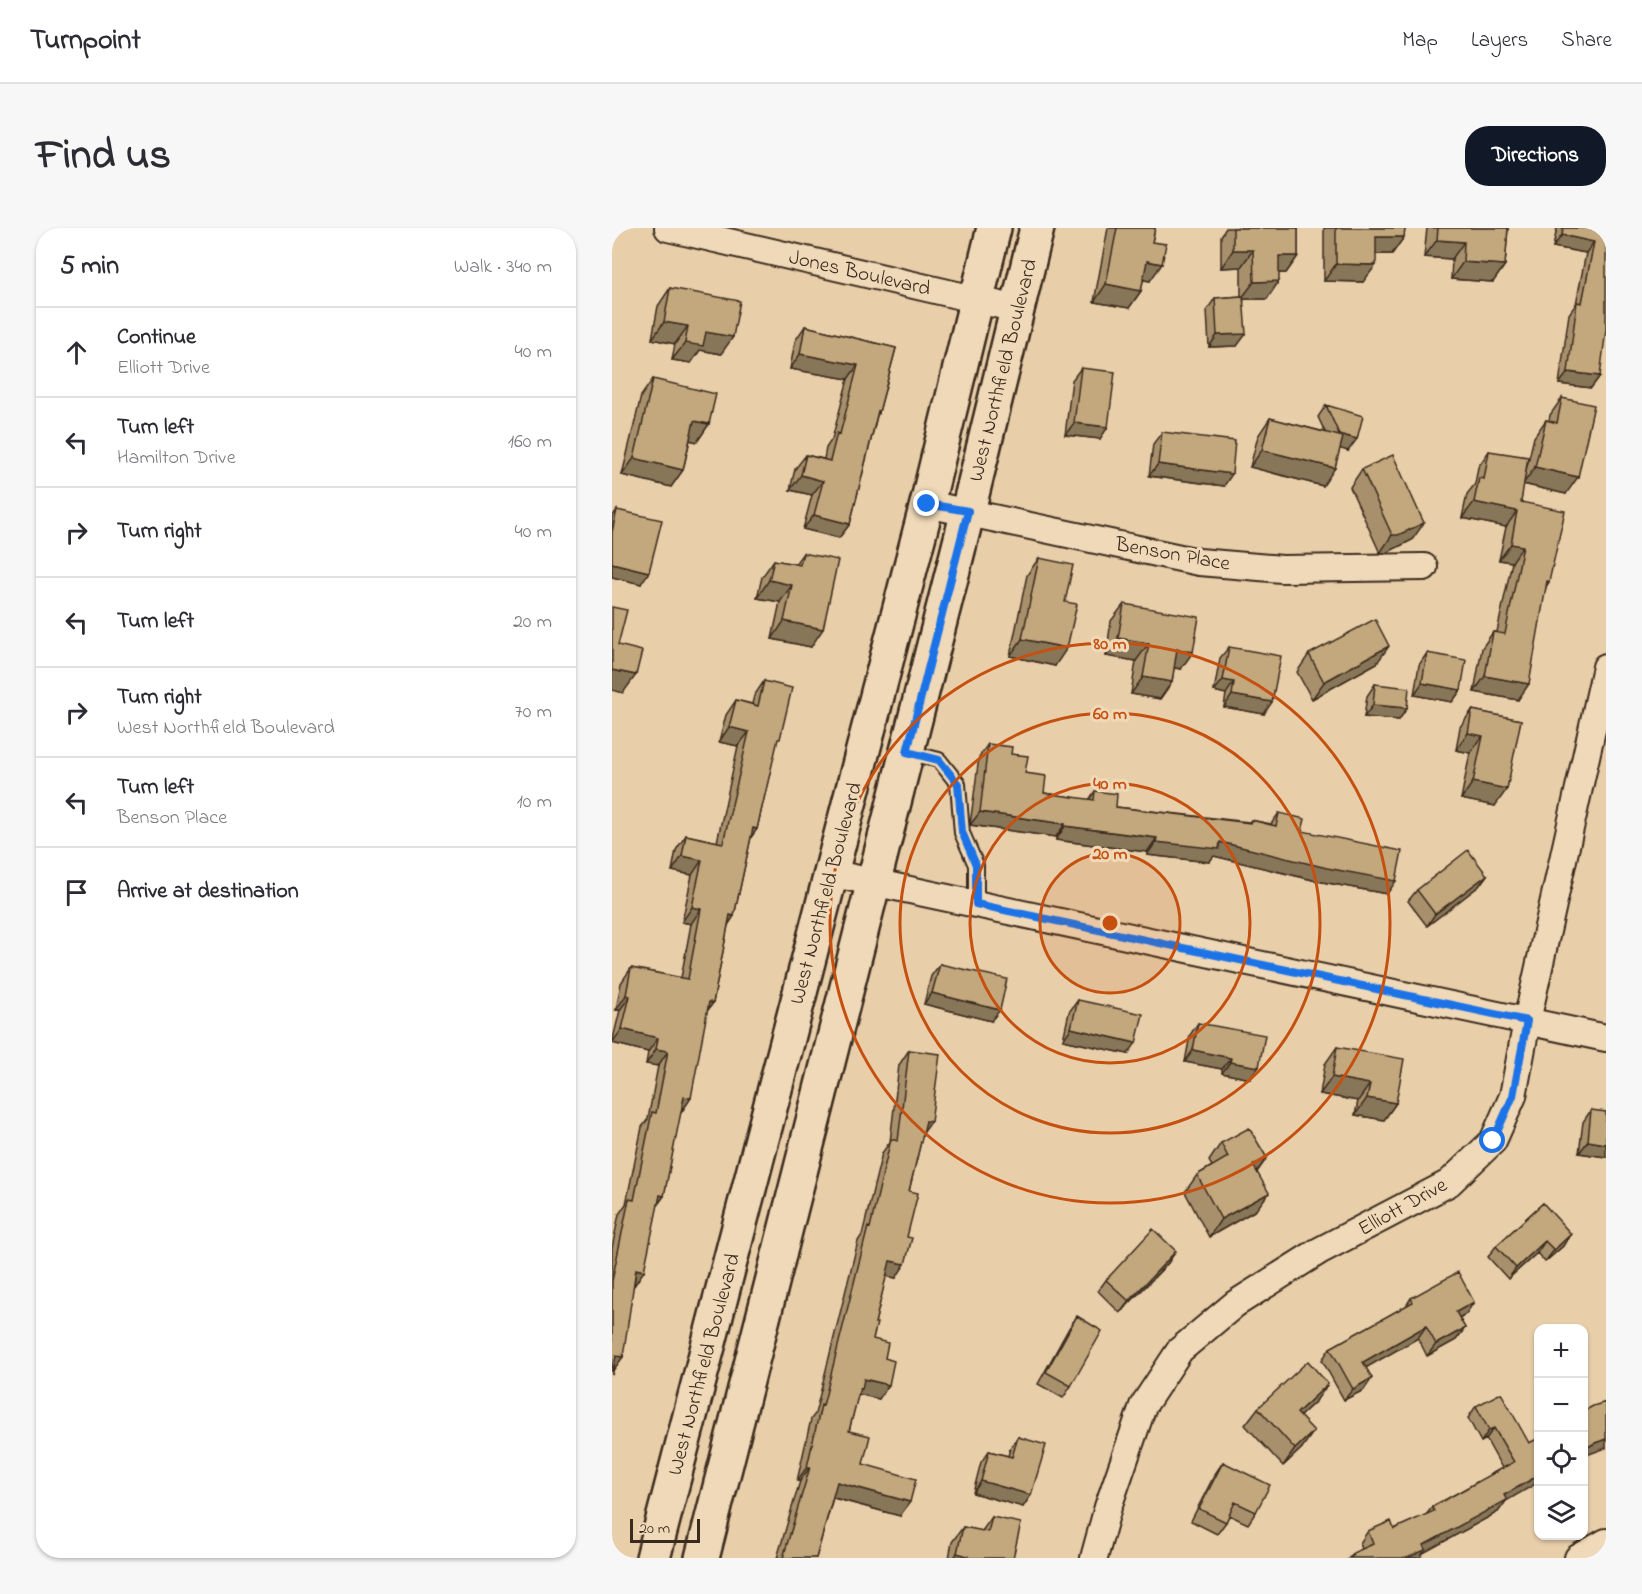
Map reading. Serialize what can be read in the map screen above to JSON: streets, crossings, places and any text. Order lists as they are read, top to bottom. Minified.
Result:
{"streets":{"main road":["West Northfield Boulevard"],"street":["Jones Boulevard","Benson Place","Elliott Drive"]},"crossings":[["Jones Boulevard","West Northfield Boulevard"],["West Northfield Boulevard","Benson Place"]],"scale_bar":"20 m","page":{"header":"Turnpoint","nav":["Map","Layers","Share"],"title":"Find us","buttons":"Directions","heading":["5 min","Walk · 340 m"],"list":[["Continue","Elliott Drive","40 m"],["Turn left","Hamilton Drive","160 m"],["Turn right","40 m"],["Turn left","20 m"],["Turn right","West Northfield Boulevard","70 m"],["Turn left","Benson Place","10 m"],"Arrive at destination"],"map_buttons":["+","−"],"scale":"20 m"},"rings":["80 m","60 m","40 m","20 m"]}
